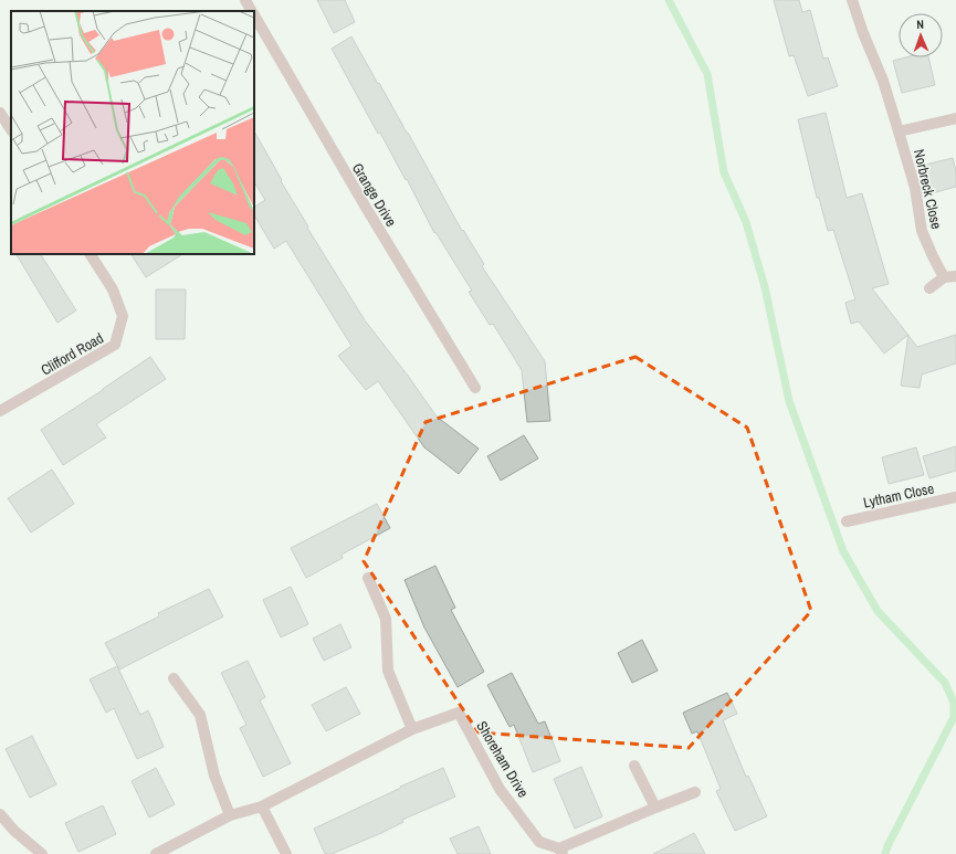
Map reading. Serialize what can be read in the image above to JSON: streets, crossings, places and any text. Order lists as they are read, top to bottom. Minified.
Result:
{"streets":{"street":["Norbreck Close","Grange Drive","Clifford Road","Lytham Close","Shoreham Drive"]},"north":"top"}
